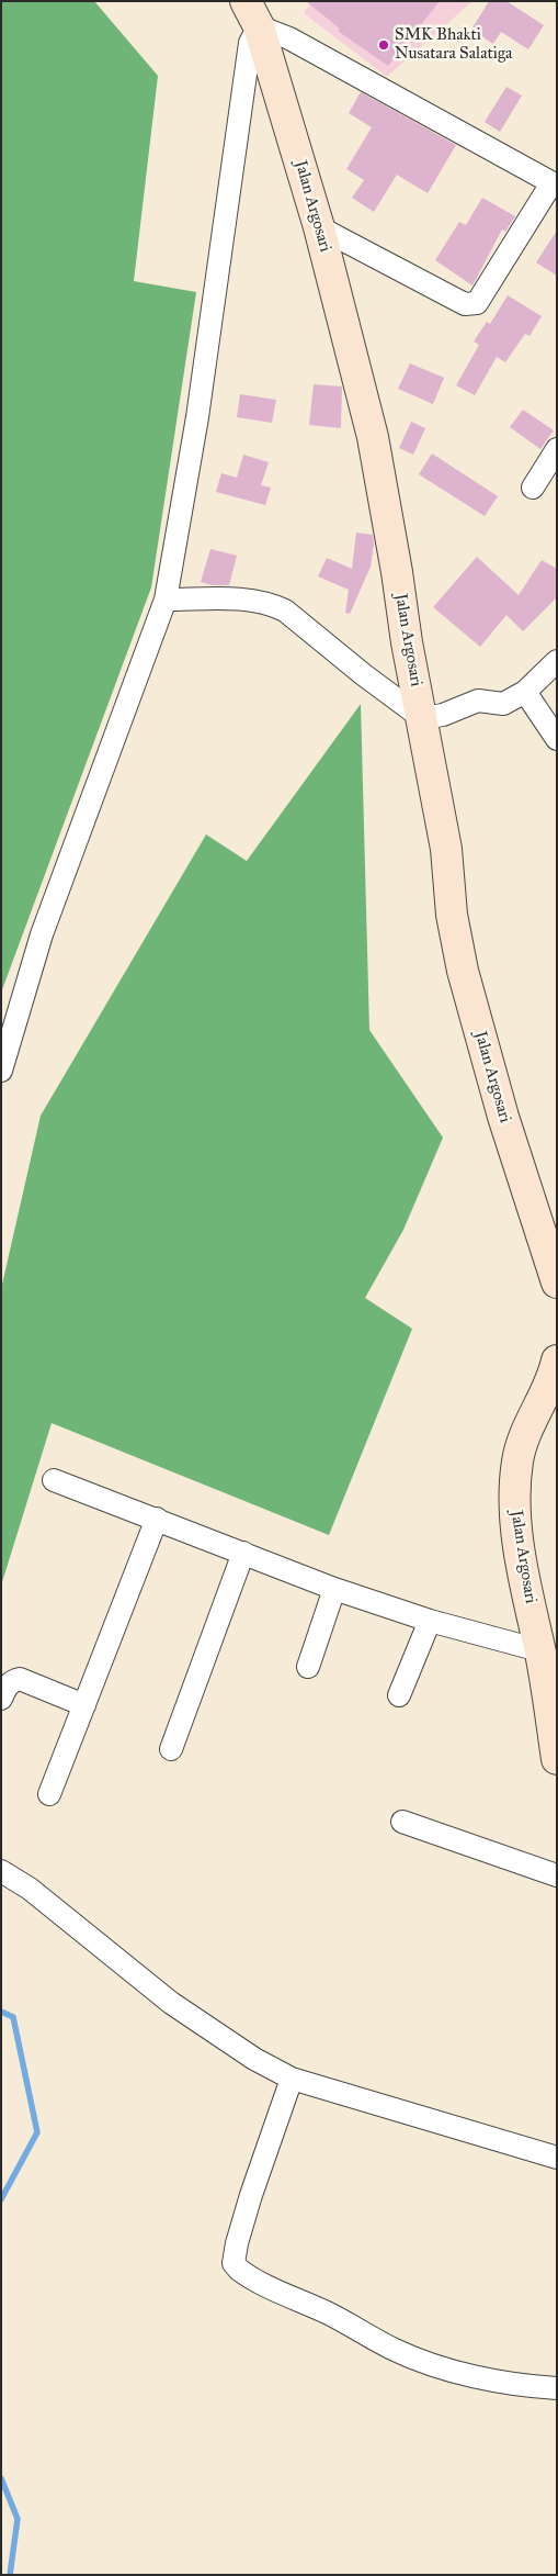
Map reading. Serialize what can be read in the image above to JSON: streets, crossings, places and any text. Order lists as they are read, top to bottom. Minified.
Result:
{"streets":{"street":["Jalan Argosari"]},"places":["SMK Bhakti Nusatara Salatiga"]}
